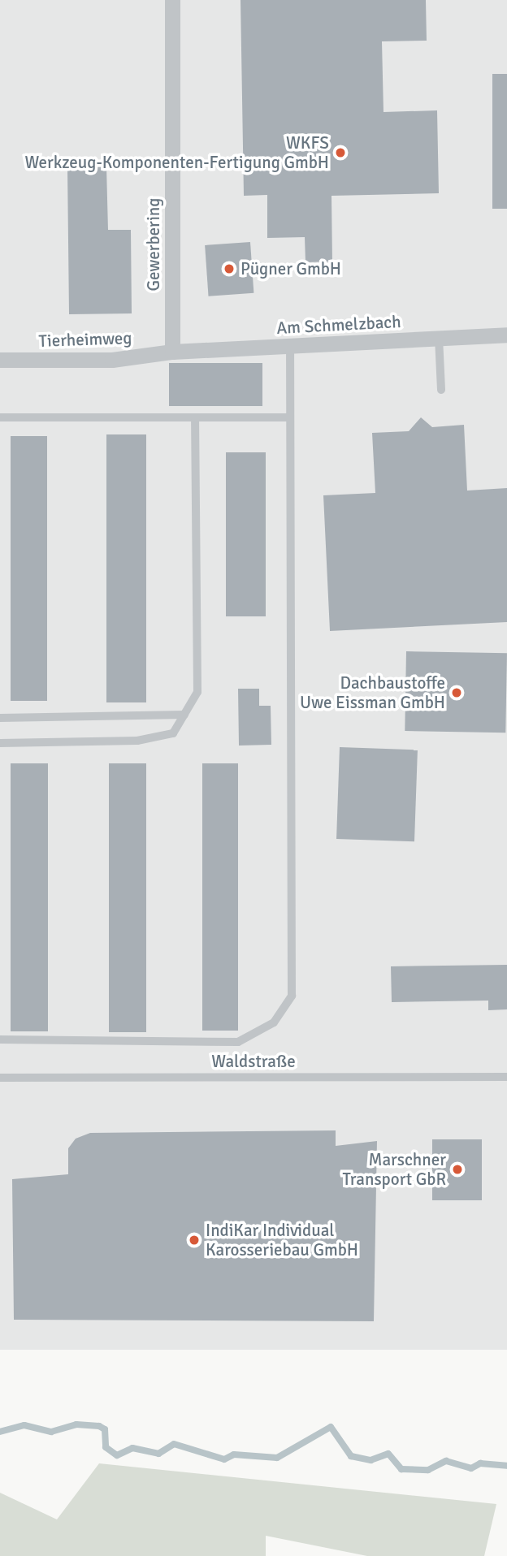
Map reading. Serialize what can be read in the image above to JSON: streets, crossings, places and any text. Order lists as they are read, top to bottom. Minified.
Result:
{"streets":{"street":["Gewerbering","Am Schmelzbach","Tierheimweg"],"lane":["Waldstraße"]},"crossings":[["Gewerbering","Am Schmelzbach"],["Gewerbering","Tierheimweg"],["Am Schmelzbach","Tierheimweg"]],"places":["WKFS Werkzeug-Komponenten-Fertigung GmbH","Pügner GmbH","Dachbaustoffe Uwe Eissman GmbH","Marschner Transport GbR","IndiKar Individual Karosseriebau GmbH"]}
